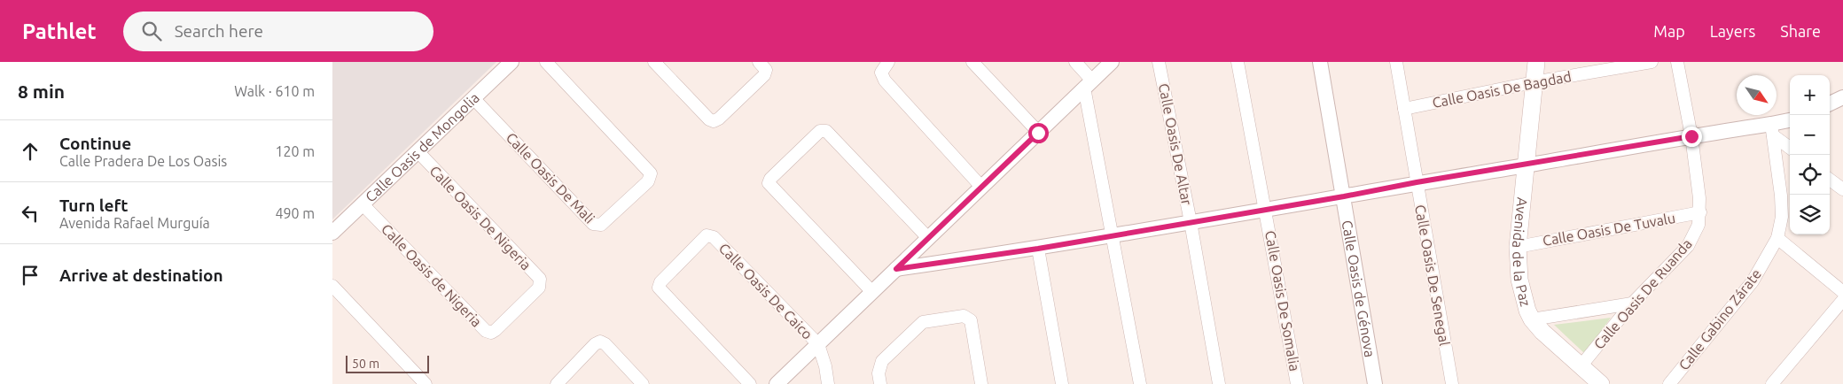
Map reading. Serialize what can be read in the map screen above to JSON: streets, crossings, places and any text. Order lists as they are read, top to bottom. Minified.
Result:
{"streets":{"main road":["Avenida de la Paz"],"street":["Calle Oasis De Bagdad","Calle Oasis De Altar","Calle Oasis de Mongolia","Calle Oasis De Mali","Calle Oasis De Nigeria","Calle Oasis De Tuvalu","Calle Oasis de Nigeria","Calle Oasis De Senegal","Calle Oasis de Génova","Calle Oasis De Caico","Calle Oasis De Ruanda","Calle Oasis De Somalia","Calle Gabino Zárate"]},"crossings":[["Calle Oasis De Bagdad","Avenida de la Paz"],["Calle Oasis De Bagdad","Calle Oasis De Senegal"],["Calle Oasis de Mongolia","Calle Oasis De Mali"],["Calle Oasis de Mongolia","Calle Oasis De Nigeria"],["Calle Oasis de Mongolia","Calle Oasis de Nigeria"],["Calle Oasis De Nigeria","Calle Oasis de Nigeria"],["Calle Oasis De Tuvalu","Avenida de la Paz"],["Calle Oasis De Tuvalu","Calle Oasis De Ruanda"],["Avenida de la Paz","Calle Oasis De Ruanda"]],"scale_bar":"50 m","north":"bottom right","page":{"header":"Pathlet","search":"Search here","nav":["Map","Layers","Share"],"heading":["8 min","Walk · 610 m"],"map_buttons":["+","−"],"list":[["Continue","Calle Pradera De Los Oasis","120 m"],["Turn left","Avenida Rafael Murguía","490 m"],"Arrive at destination"],"scale":"50 m"}}
